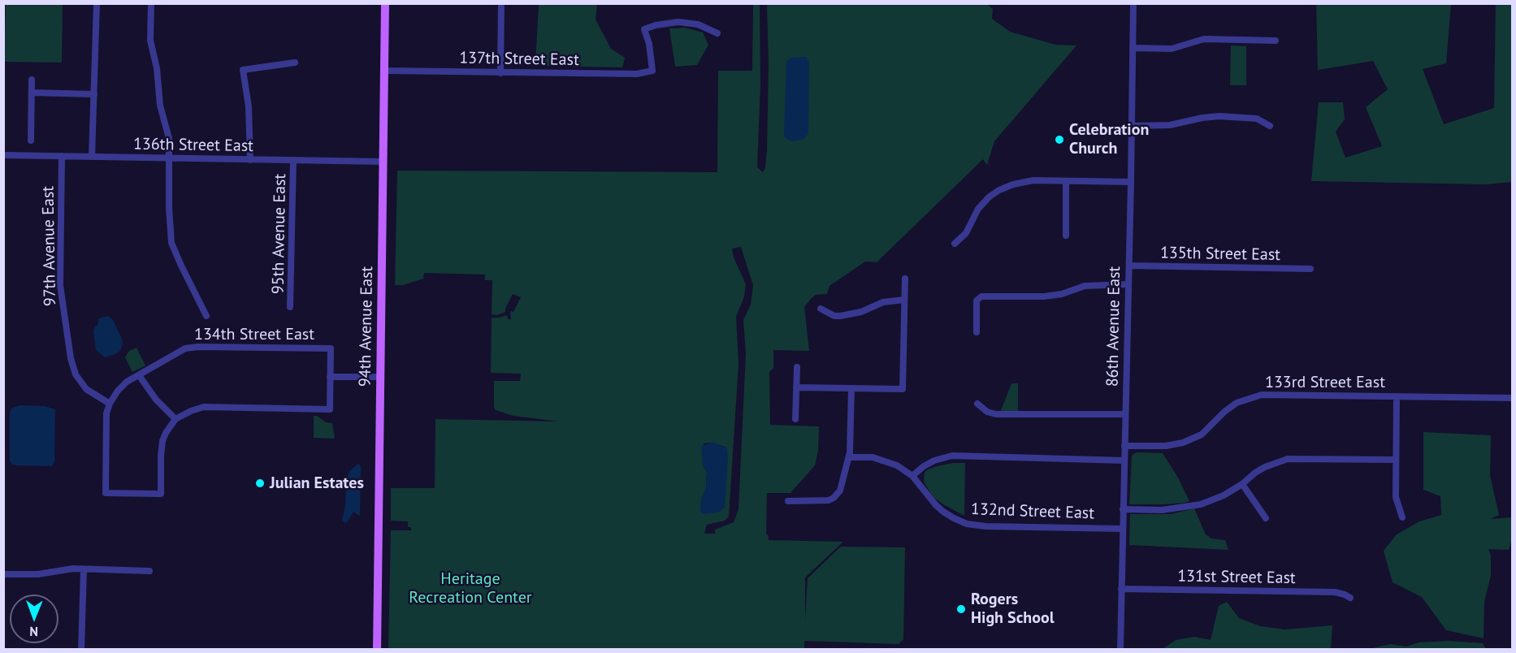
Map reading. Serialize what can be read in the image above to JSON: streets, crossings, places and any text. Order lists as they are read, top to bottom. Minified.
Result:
{"streets":{"main road":["94th Avenue East"],"street":["137th Street East","136th Street East","95th Avenue East","97th Avenue East","135th Street East","86th Avenue East","134th Street East","133rd Street East","132nd Street East","131st Street East"]},"crossings":[["137th Street East","94th Avenue East"],["136th Street East","95th Avenue East"],["136th Street East","97th Avenue East"],["136th Street East","94th Avenue East"],["97th Avenue East","134th Street East"],["135th Street East","86th Avenue East"],["86th Avenue East","133rd Street East"],["86th Avenue East","132nd Street East"],["86th Avenue East","131st Street East"]],"parks":["Heritage Recreation Center"],"places":["Celebration Church","Julian Estates","Rogers High School"],"north":"bottom"}
